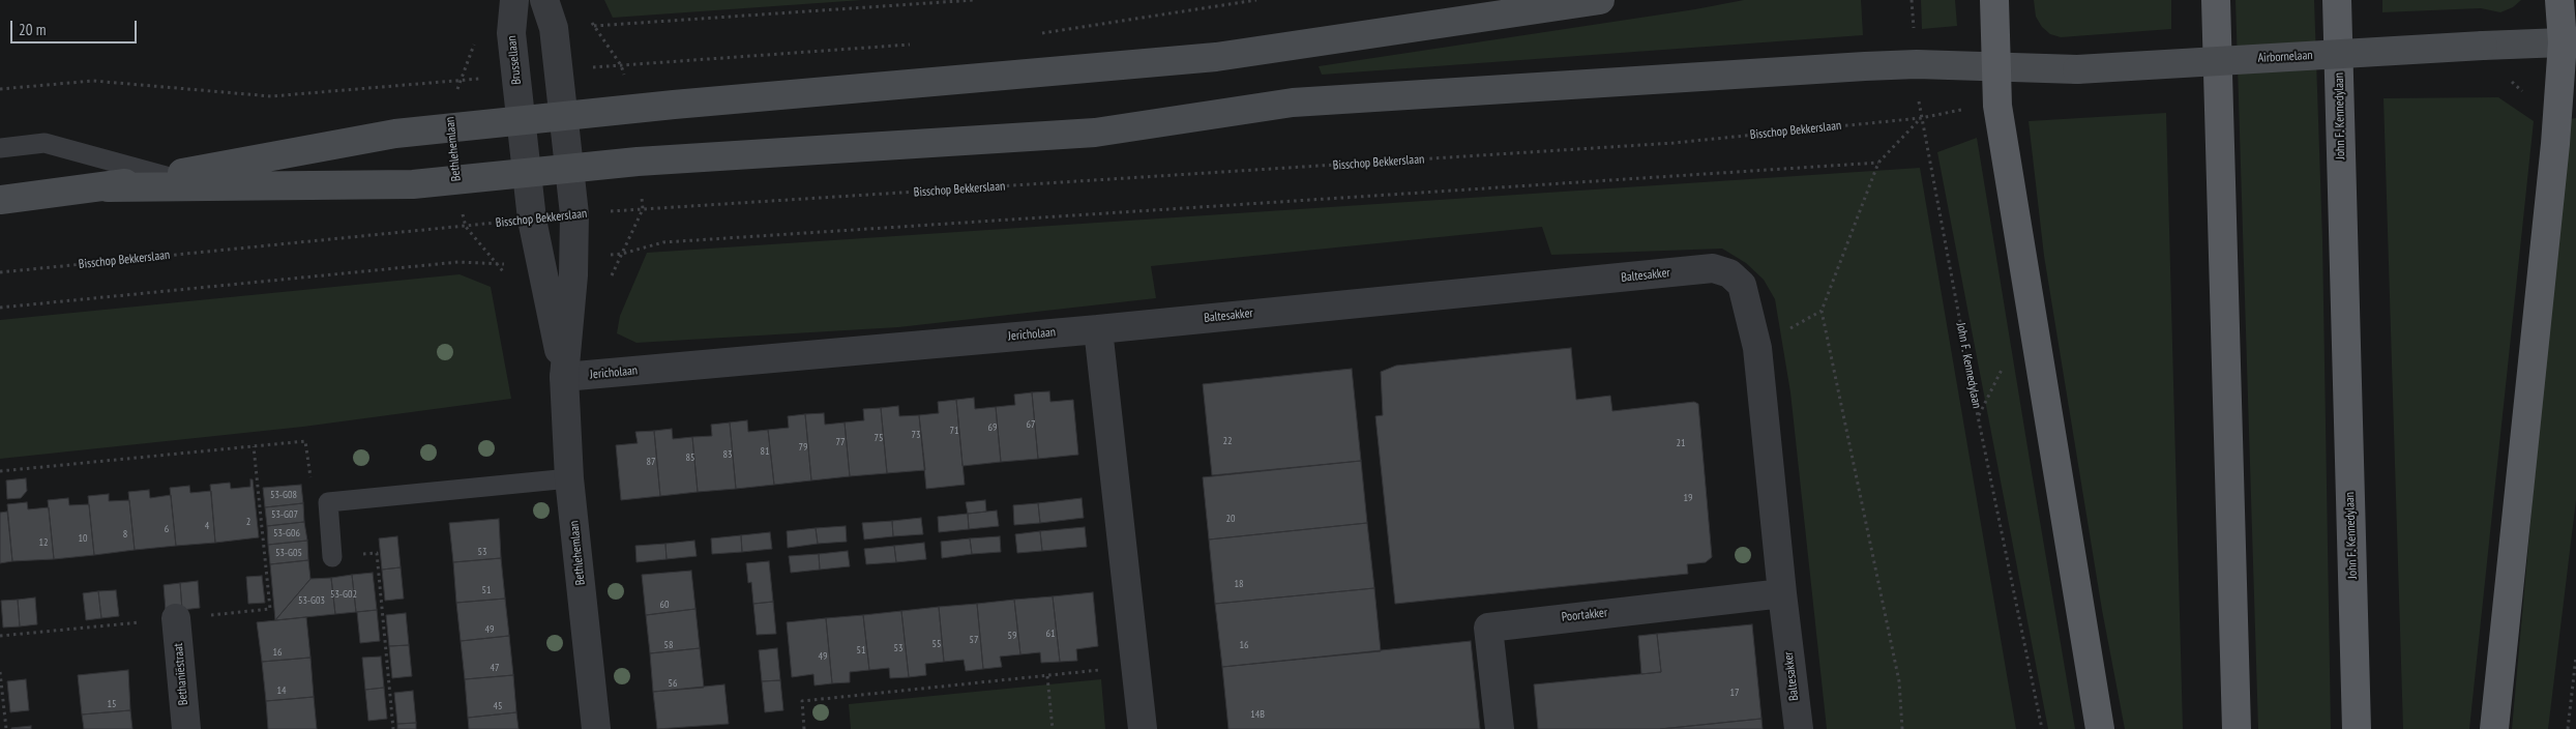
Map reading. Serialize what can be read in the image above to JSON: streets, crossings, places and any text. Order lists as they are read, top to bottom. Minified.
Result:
{"streets":{"main road":["Airbornelaan","John F. Kennedylaan"],"street":["Brussellaan","Bethlehemlaan","Baltesakker","Jericholaan","Poortakker","Bethaniëstraat"],"path":["Bisschop Bekkerslaan"]},"crossings":[["Brussellaan","Bethlehemlaan"],["John F. Kennedylaan","Bisschop Bekkerslaan"],["Bisschop Bekkerslaan","Bethlehemlaan"],["Bethlehemlaan","Jericholaan"],["Baltesakker","Jericholaan"],["Baltesakker","Poortakker"]],"house_numbers":["67","69","71","73","75","22","77","21","79","81","83","85","87","53-G08","19","53-G07","20","2","4","6","53-G06","8","10","12","53","53-G05","18","51","53-G02","53-G03","60","49","61","59","57","55","58","16","53","51","16","49","47","56","14","17","15","45","14B"],"scale_bar":"20 m"}
